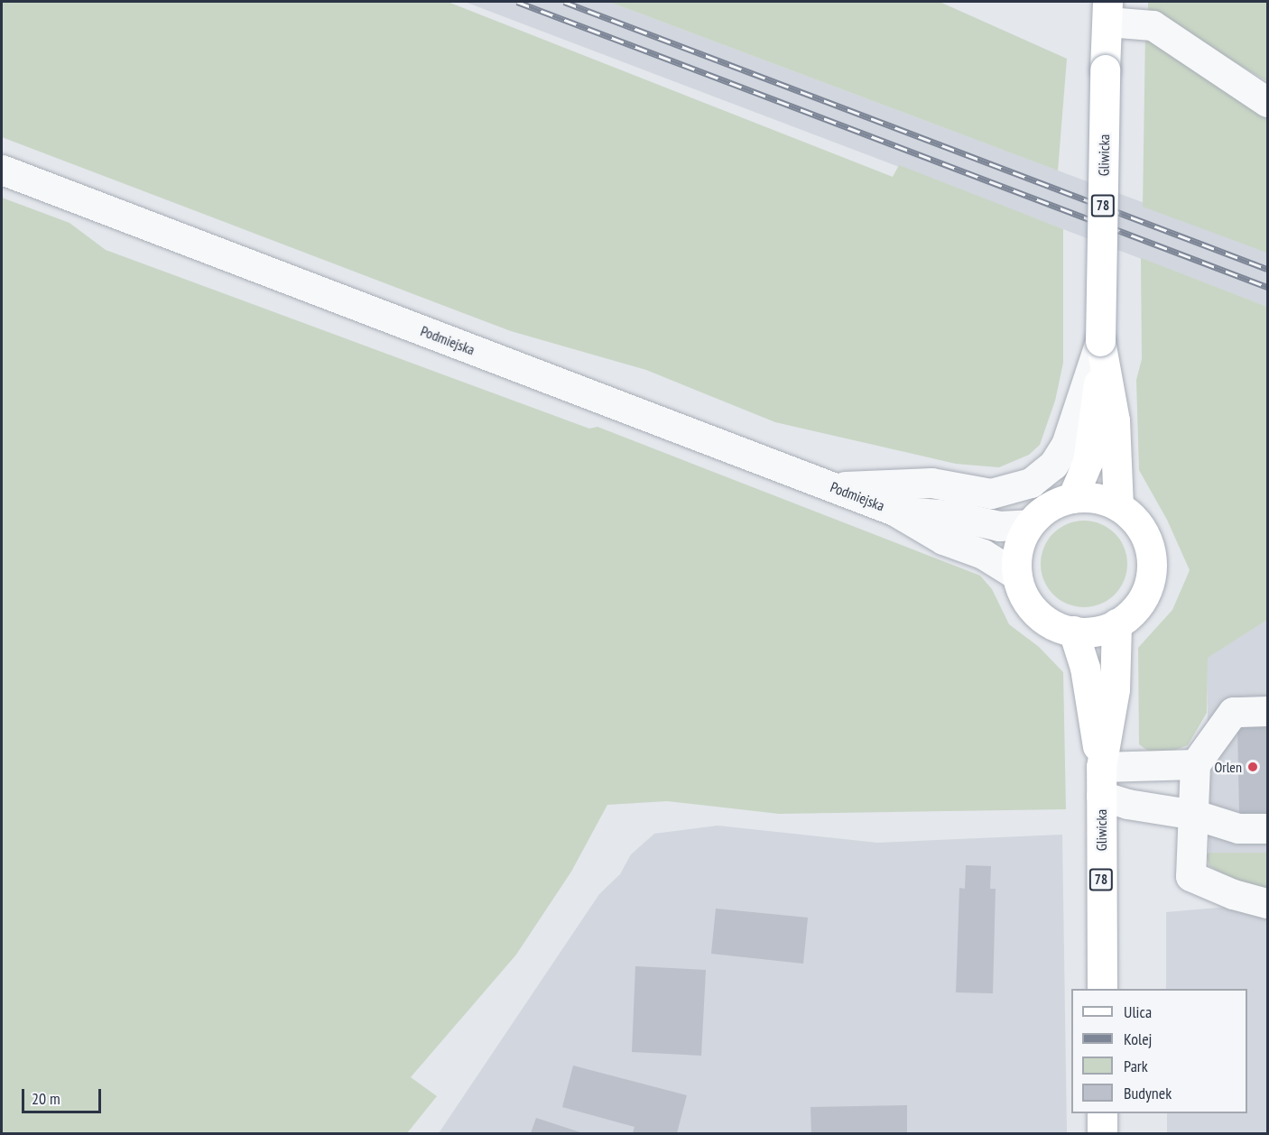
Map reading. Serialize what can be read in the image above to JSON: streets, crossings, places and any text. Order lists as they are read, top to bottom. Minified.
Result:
{"streets":{"main road":["Gliwicka","78"],"street":["Podmiejska"]},"crossings":[["Gliwicka","Podmiejska"]],"places":["Orlen"],"legend":["Ulica","Kolej","Park","Budynek"],"scale_bar":"20 m"}
